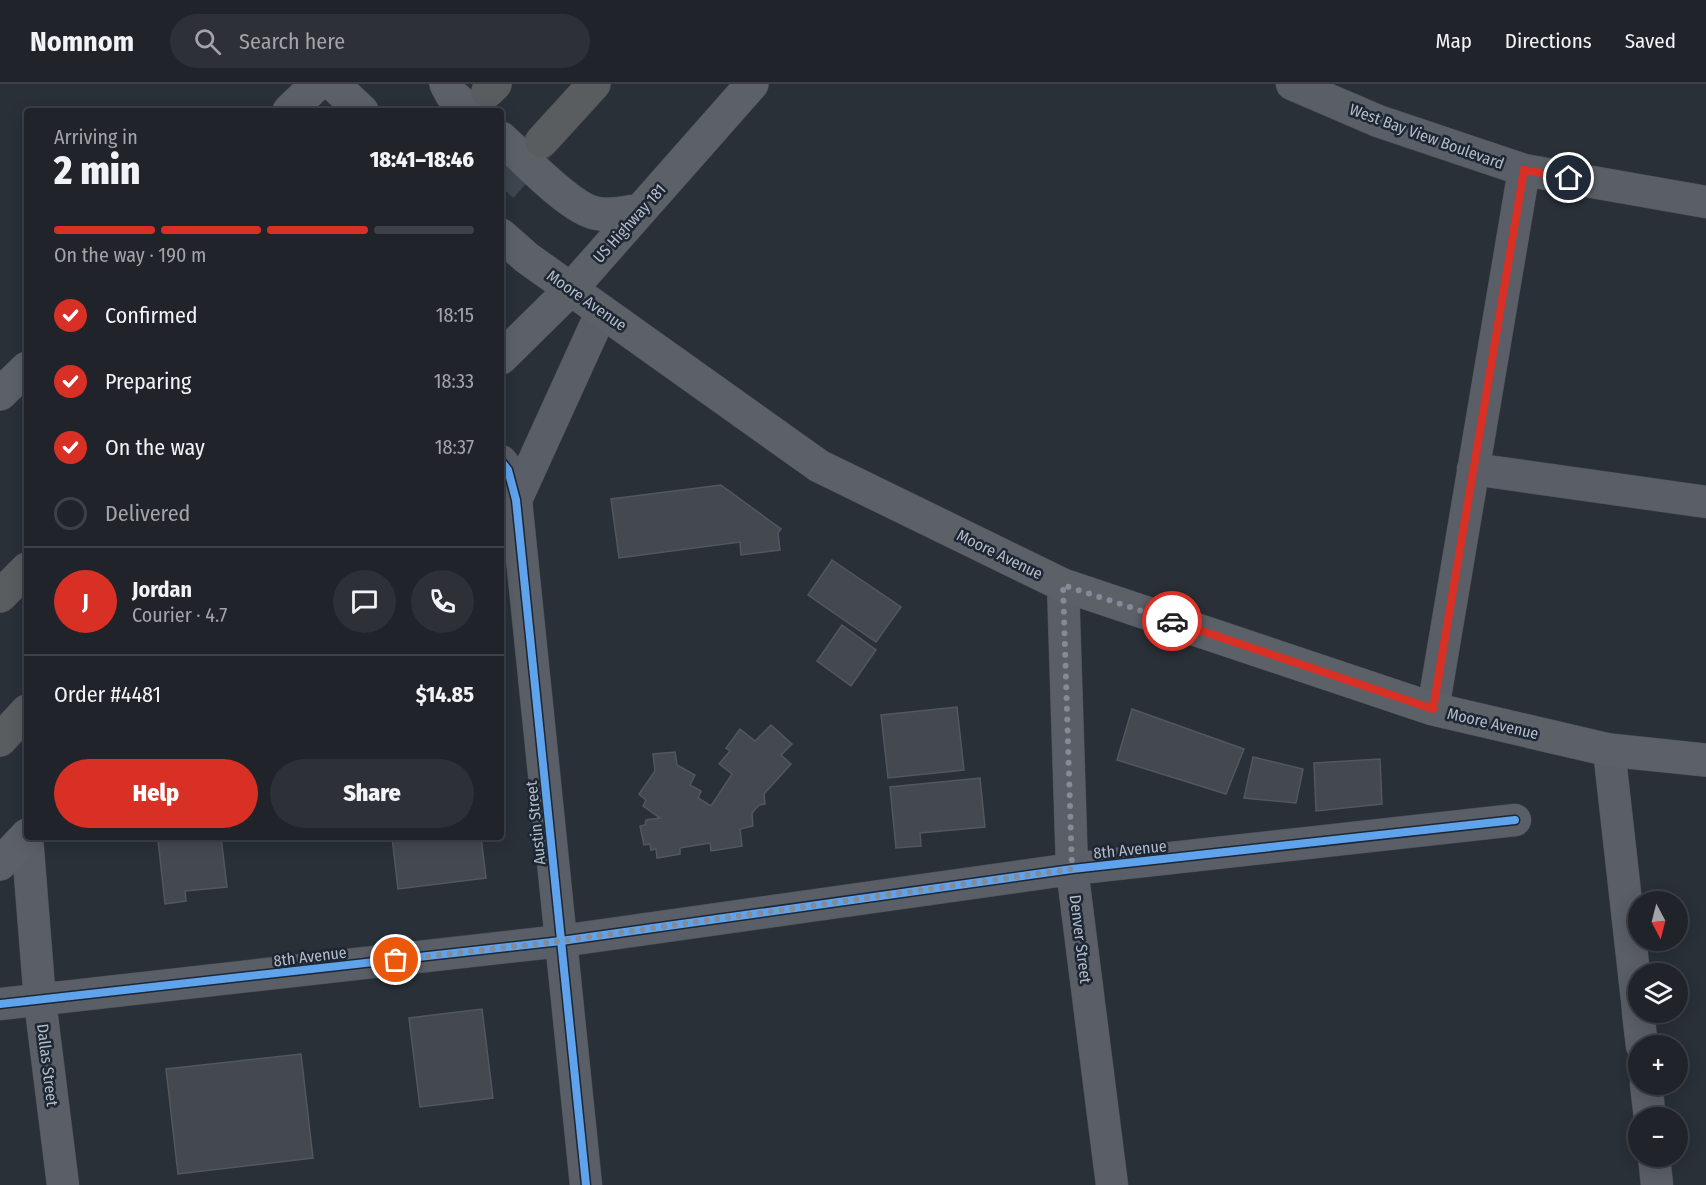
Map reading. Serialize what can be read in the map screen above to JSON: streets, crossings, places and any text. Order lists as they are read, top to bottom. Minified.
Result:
{"streets":{"main road":["US Highway 181","Moore Avenue"],"street":["West Bay View Boulevard","Austin Street","8th Avenue","Denver Street","Dallas Street"]},"crossings":[["US Highway 181","Moore Avenue"],["Moore Avenue","Denver Street"],["Austin Street","8th Avenue"],["8th Avenue","Denver Street"],["8th Avenue","Dallas Street"]],"north":"bottom","page":{"header":"Nomnom","search":"Search here","nav":["Map","Directions","Saved"],"heading":["2 min","Arriving in","18:41–18:46"],"panel":["Jordan","Courier · 4.7","Order #4481","$14.85"],"bar":"On the way · 190 m","list":[["Confirmed","18:15"],["Preparing","18:33"],["On the way","18:37"],"Delivered"],"round":"J","buttons":["Help","Share"],"map_buttons":["+","−"]}}
